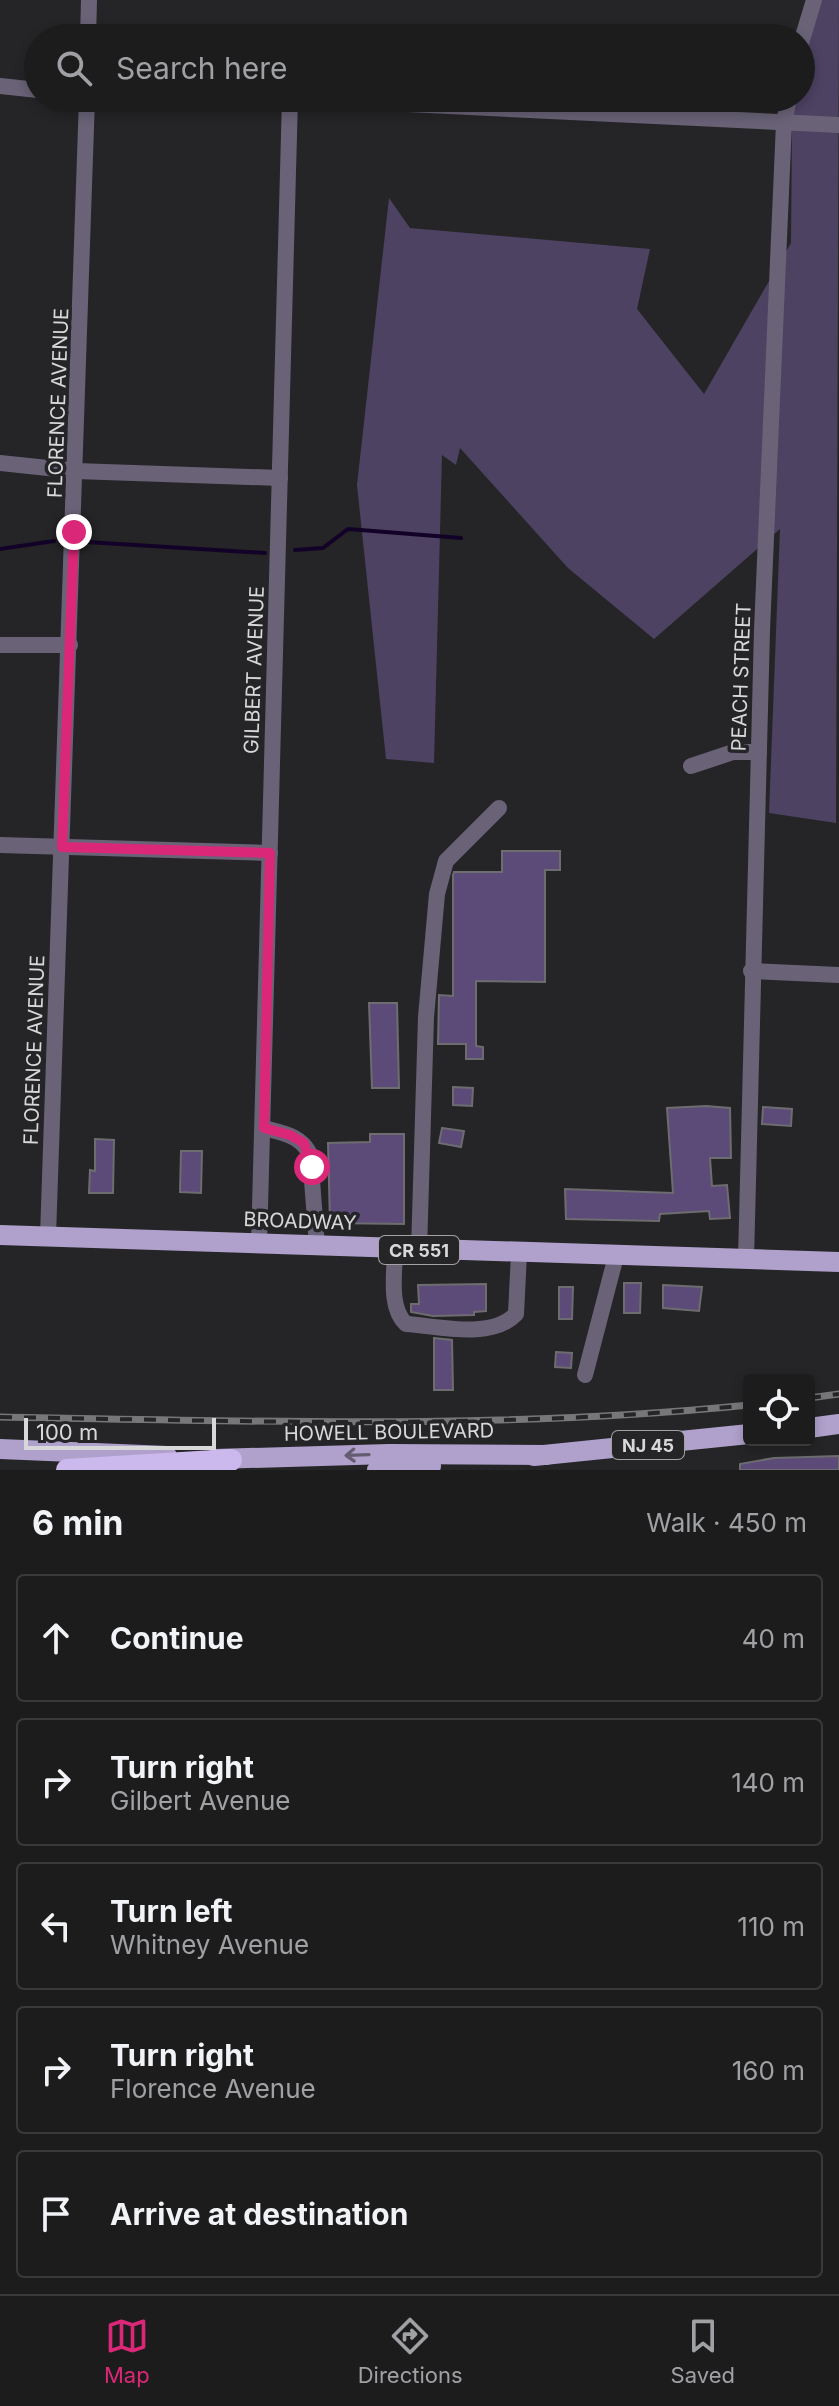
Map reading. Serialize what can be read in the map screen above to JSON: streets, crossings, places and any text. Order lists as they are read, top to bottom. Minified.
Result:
{"streets":{"main road":["BROADWAY","CR 551","HOWELL BOULEVARD","NJ 45"],"street":["FLORENCE AVENUE","GILBERT AVENUE","PEACH STREET"]},"crossings":[["FLORENCE AVENUE","BROADWAY"],["GILBERT AVENUE","BROADWAY"],["PEACH STREET","BROADWAY"],["HOWELL BOULEVARD","NJ 45"]],"scale_bar":"100 m","page":{"search":"Search here","scale":"100 m","heading":["6 min","Walk · 450 m"],"list":[["Continue","40 m"],["Turn right","Gilbert Avenue","140 m"],["Turn left","Whitney Avenue","110 m"],["Turn right","Florence Avenue","160 m"],"Arrive at destination"],"nav":["Map","Directions","Saved"]}}
